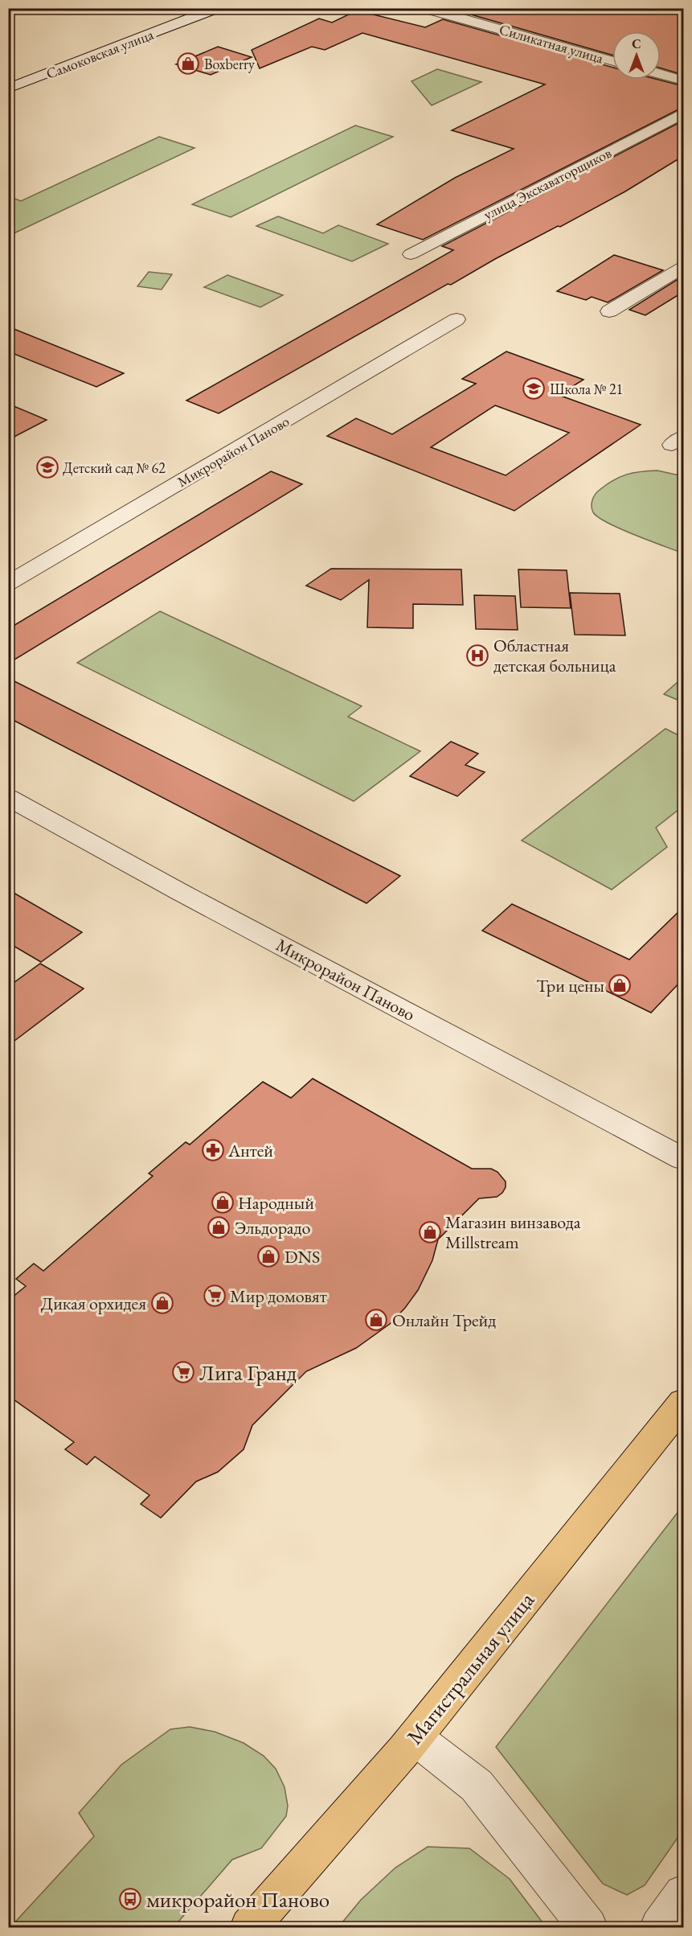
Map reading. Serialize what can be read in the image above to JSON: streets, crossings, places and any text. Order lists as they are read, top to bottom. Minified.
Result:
{"streets":{"highway":["Магистральная улица"],"street":["Силикатная улица","Самоковская улица","улица Экскаваторщиков","Микрорайон Паново"]},"places":{"shop":["Boxberry","Три цены","Народный","Эльдорадо","Магазин винзавода Millstream","DNS","Дикая орхидея","Онлайн Трейд"],"school or university":["Школа № 21","Детский сад № 62"],"hospital":["Областная детская больница"],"pharmacy":["Антей"],"supermarket":["Мир домовят","Лига Гранд"],"bus stop":["микрорайон Паново"]},"north":"top"}
